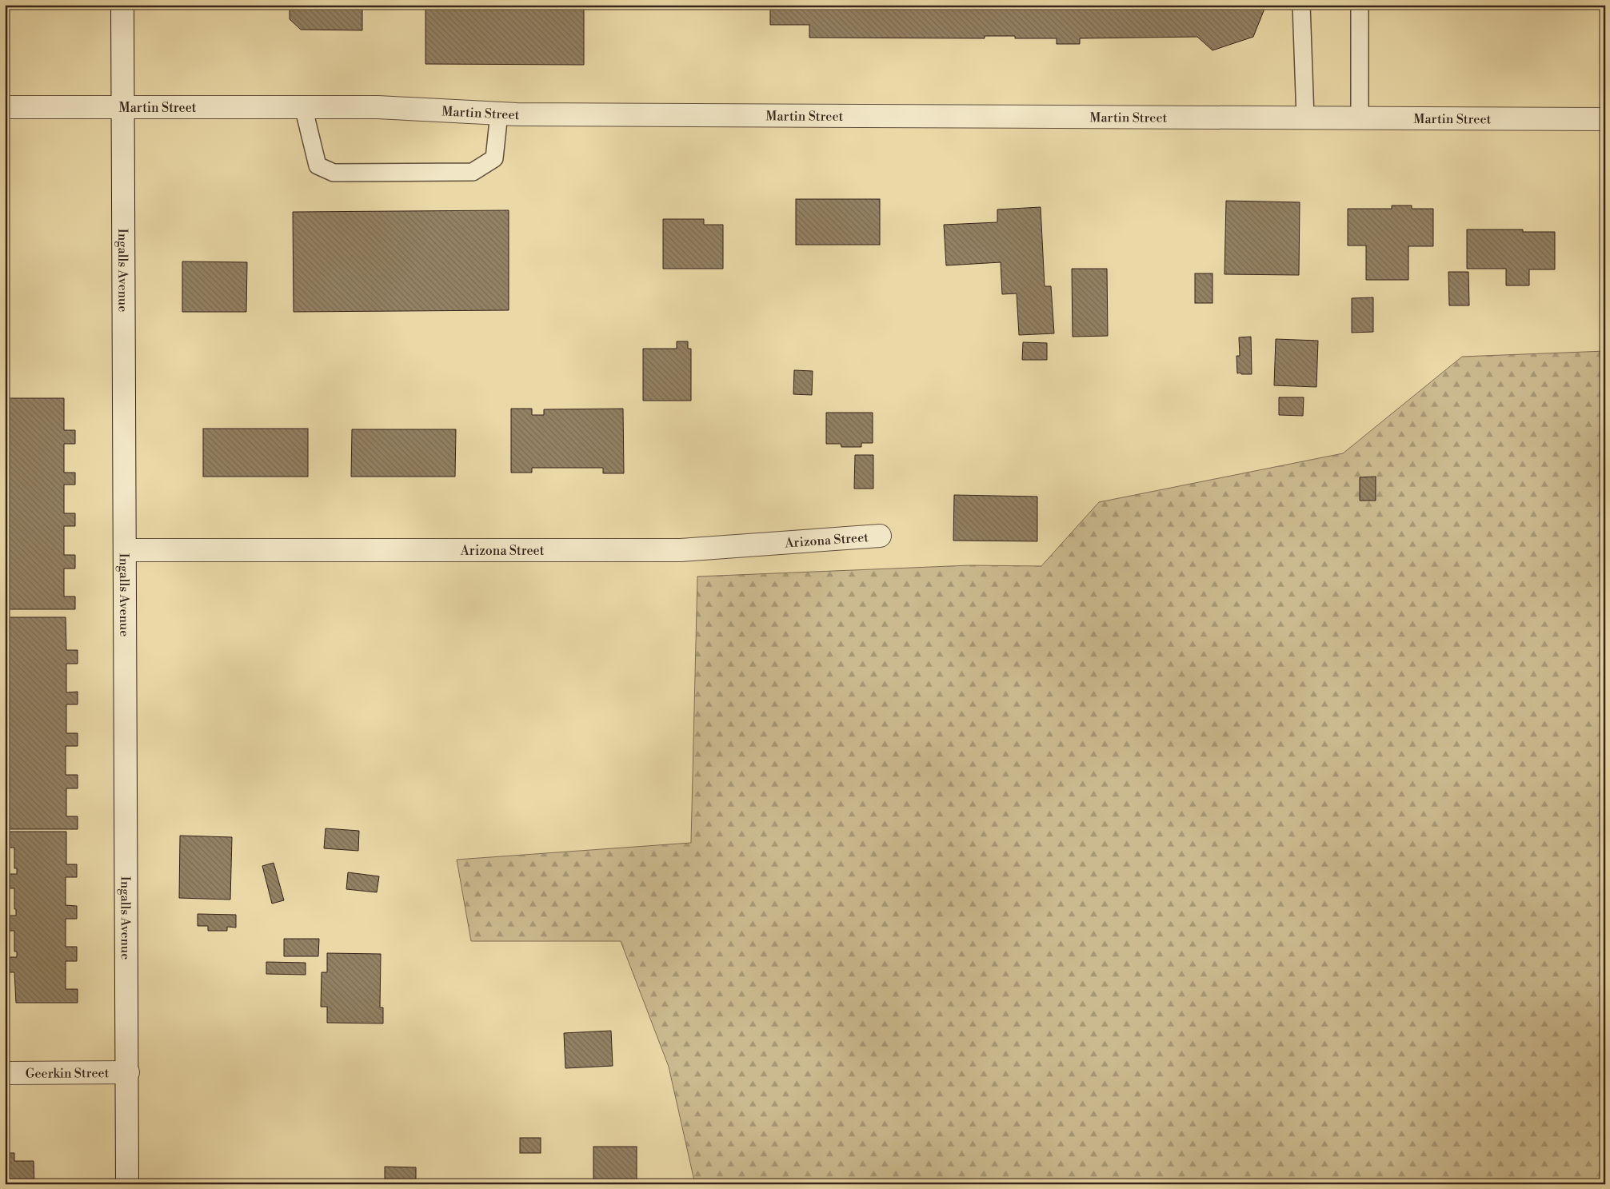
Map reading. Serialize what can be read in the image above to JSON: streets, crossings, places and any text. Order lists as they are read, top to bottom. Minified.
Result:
{"streets":{"street":["Martin Street","Ingalls Avenue","Arizona Street","Geerkin Street"]},"crossings":[["Martin Street","Ingalls Avenue"],["Ingalls Avenue","Arizona Street"],["Ingalls Avenue","Geerkin Street"]]}
